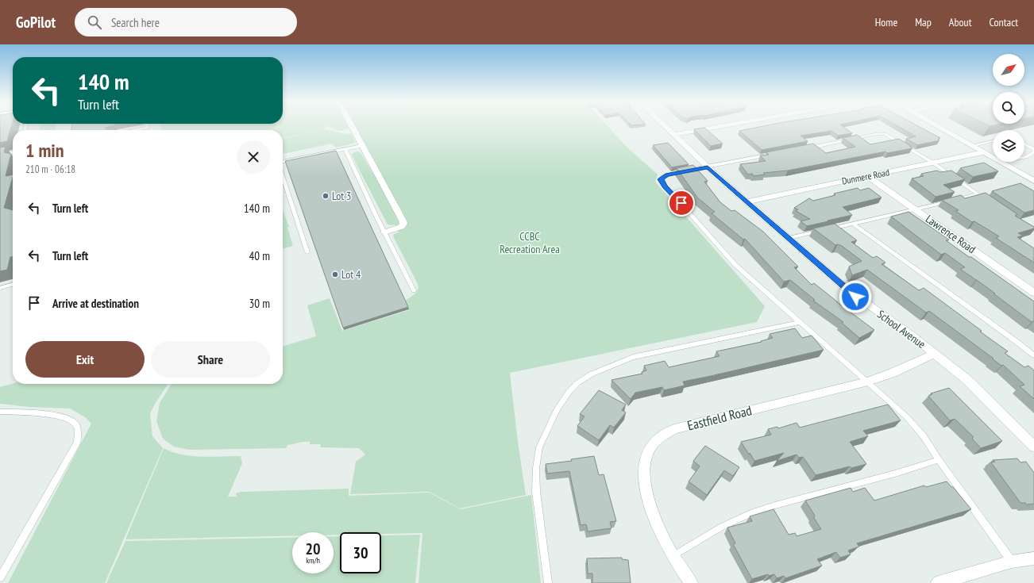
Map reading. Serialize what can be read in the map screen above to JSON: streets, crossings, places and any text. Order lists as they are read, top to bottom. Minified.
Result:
{"streets":{"street":["Dunmere Road","Lawrence Road","School Avenue","Eastfield Road"]},"crossings":[["Dunmere Road","Lawrence Road"],["Dunmere Road","School Avenue"],["School Avenue","Eastfield Road"]],"parks":["CCBC Recreation Area"],"places":["Lot 3","Lot 4"],"north":"top right","page":{"header":"GoPilot","search":"Search here","nav":["Home","Map","About","Contact"],"turn":["140 m","Turn left"],"heading":["1 min","210 m · 06:18"],"list":[{"name":"Turn left","value":"140 m"},{"name":"Turn left","value":"40 m"},{"name":"Arrive at destination","value":"30 m"}],"buttons":["Exit","Share"],"speed":"20 km/h","limit":"30"}}
